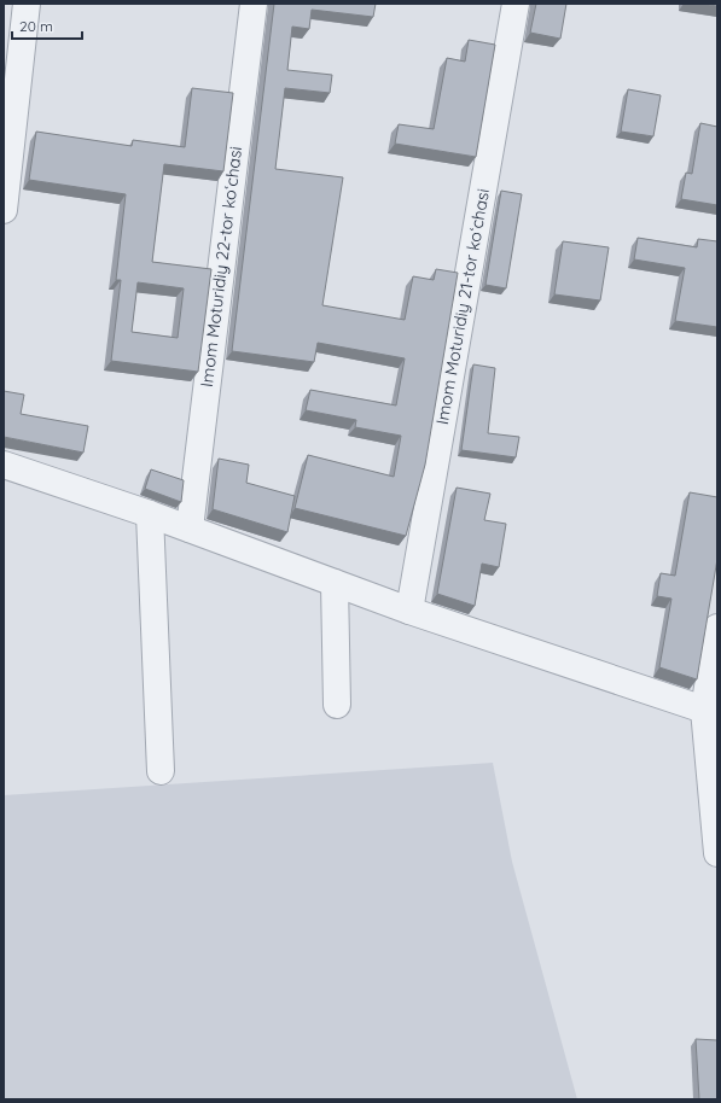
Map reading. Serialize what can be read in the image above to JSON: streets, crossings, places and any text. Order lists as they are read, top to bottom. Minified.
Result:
{"streets":{"street":["Imom Moturidiy 22-tor koʻchasi","Imom Moturidiy 21-tor koʻchasi"]},"scale_bar":"20 m"}
